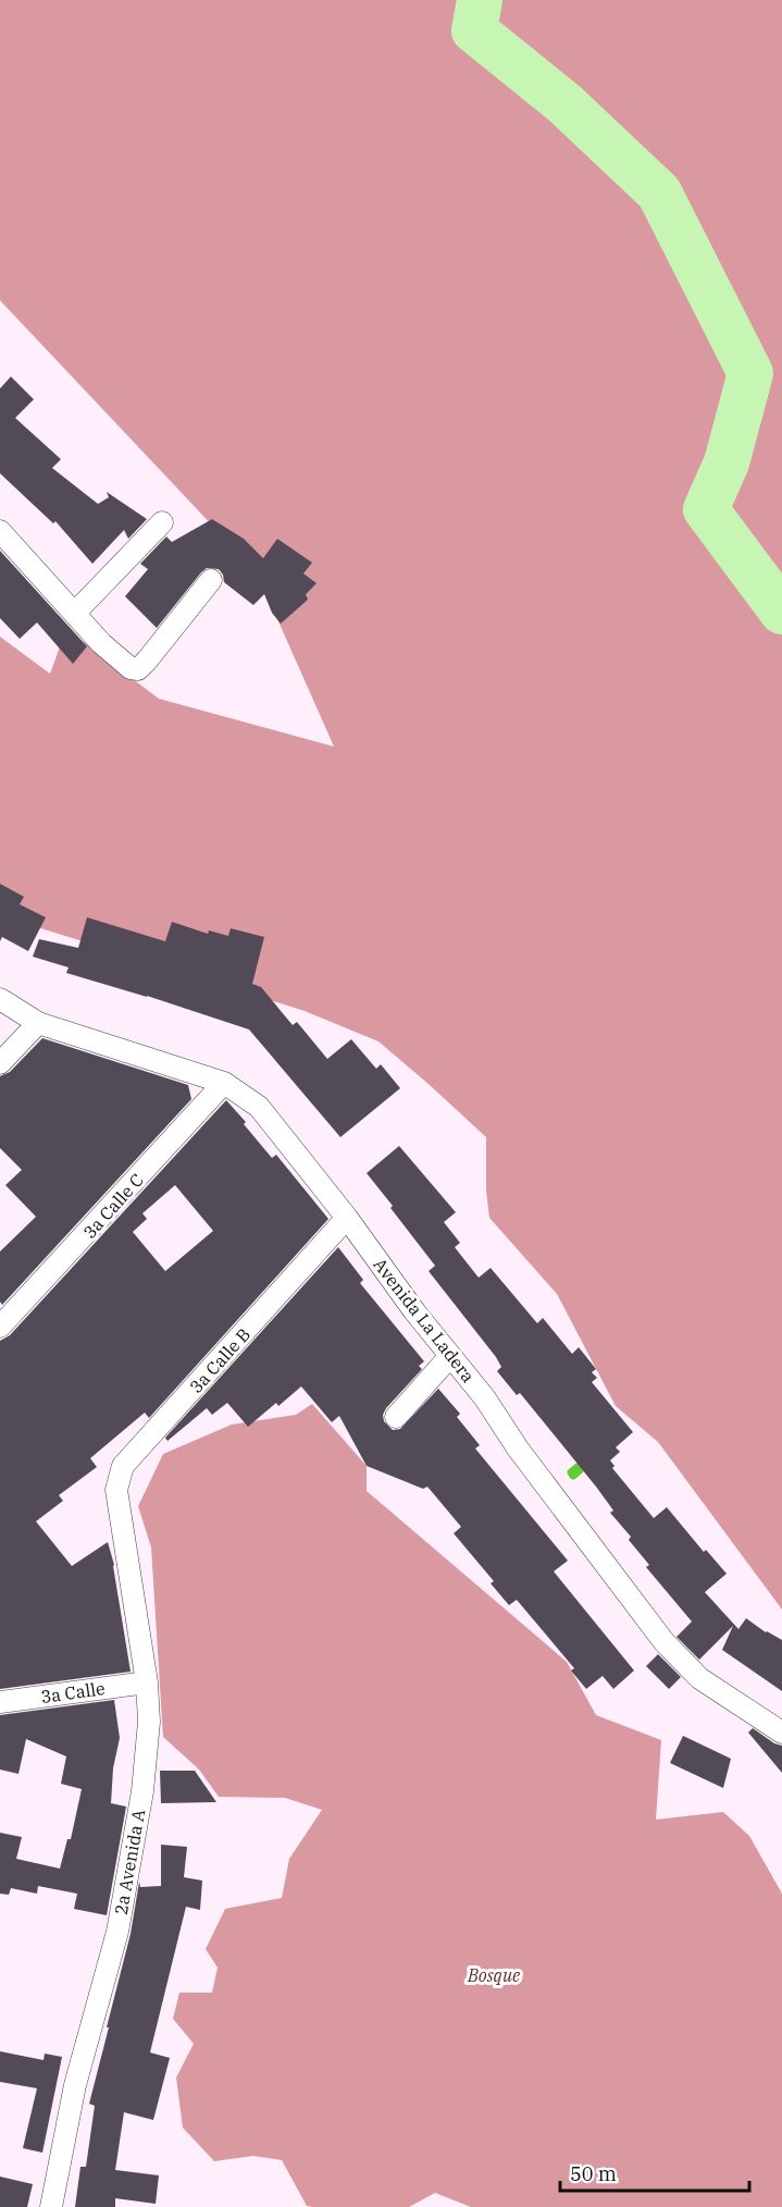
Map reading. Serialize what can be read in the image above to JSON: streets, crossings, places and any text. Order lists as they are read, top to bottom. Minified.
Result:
{"streets":{"street":["3a Calle C","Avenida La Ladera","3a Calle B","3a Calle","2a Avenida A"]},"crossings":[["3a Calle C","Avenida La Ladera"],["Avenida La Ladera","3a Calle B"],["3a Calle B","2a Avenida A"],["3a Calle","2a Avenida A"]],"parks":["Bosque"],"scale_bar":"50 m"}
